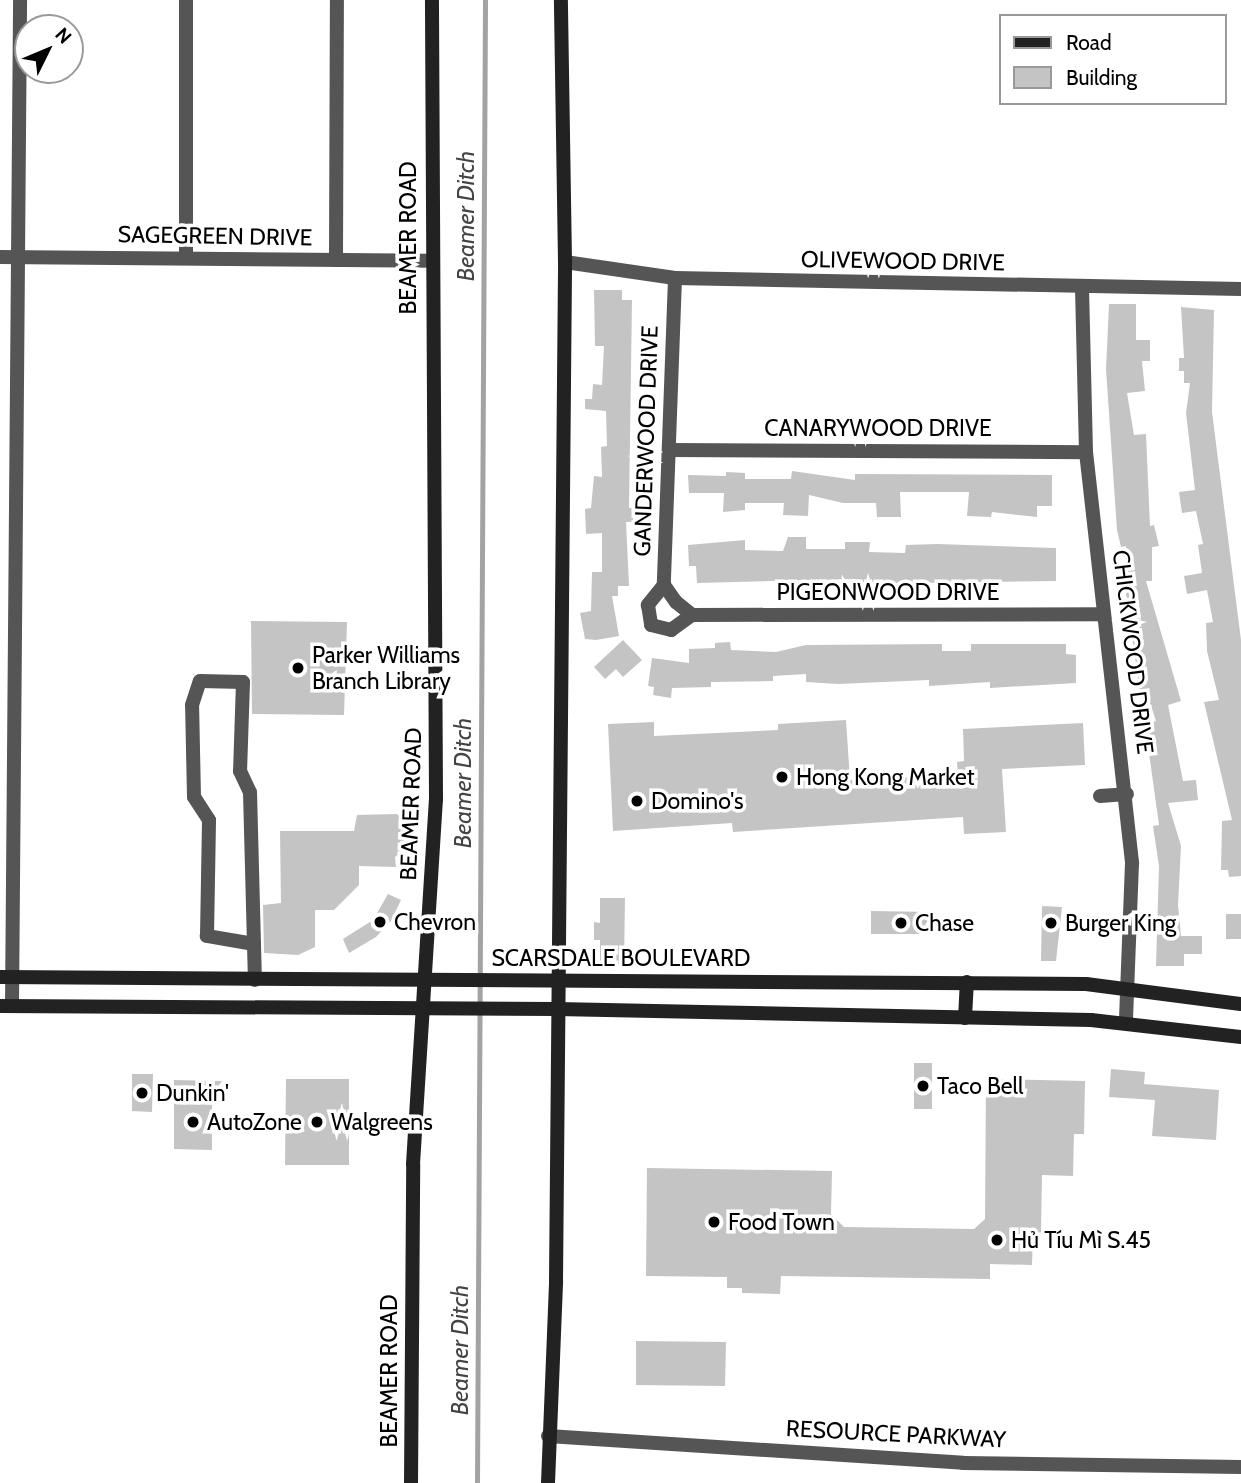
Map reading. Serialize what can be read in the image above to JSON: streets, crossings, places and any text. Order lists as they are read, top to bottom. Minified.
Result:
{"streets":{"main road":["BEAMER ROAD","SCARSDALE BOULEVARD"],"street":["SAGEGREEN DRIVE","OLIVEWOOD DRIVE","CANARYWOOD DRIVE","GANDERWOOD DRIVE","PIGEONWOOD DRIVE","CHICKWOOD DRIVE","RESOURCE PARKWAY"]},"crossings":[["SAGEGREEN DRIVE","BEAMER ROAD"],["BEAMER ROAD","SCARSDALE BOULEVARD"],["OLIVEWOOD DRIVE","GANDERWOOD DRIVE"],["OLIVEWOOD DRIVE","CHICKWOOD DRIVE"],["CANARYWOOD DRIVE","GANDERWOOD DRIVE"],["CANARYWOOD DRIVE","CHICKWOOD DRIVE"],["GANDERWOOD DRIVE","PIGEONWOOD DRIVE"],["PIGEONWOOD DRIVE","CHICKWOOD DRIVE"],["CHICKWOOD DRIVE","SCARSDALE BOULEVARD"]],"water":["Beamer Ditch"],"places":["Parker Williams Branch Library","Hong Kong Market","Domino's","Chevron","Chase","Burger King","Taco Bell","Dunkin'","AutoZone","Walgreens","Food Town","Hủ Tíu Mì S.45"],"legend":["Road","Building"],"north":"top right"}
